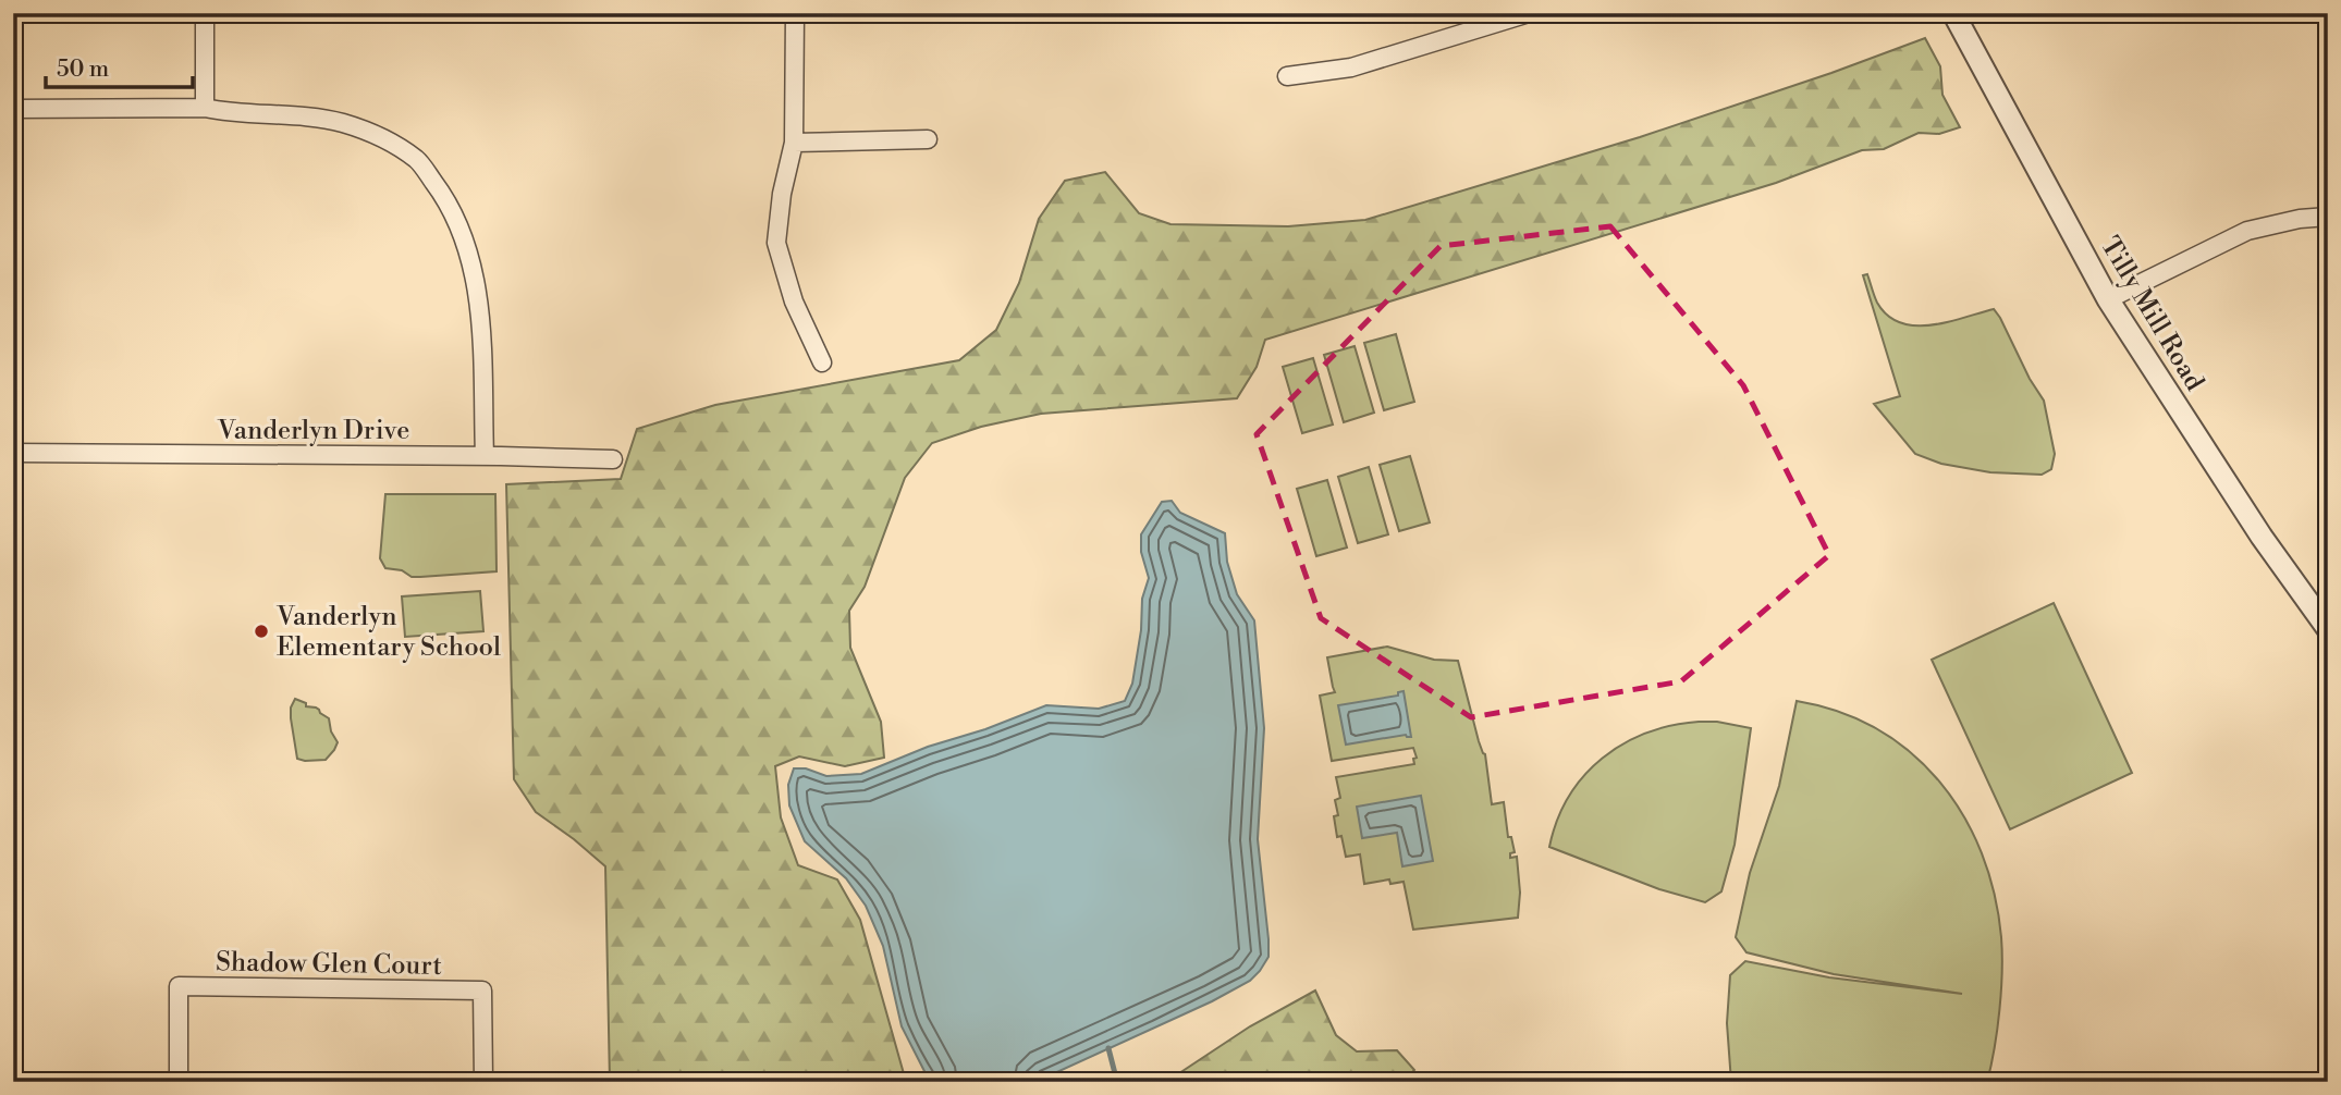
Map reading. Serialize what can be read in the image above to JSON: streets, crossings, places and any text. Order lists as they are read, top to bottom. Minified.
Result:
{"streets":{"street":["Tilly Mill Road","Vanderlyn Drive","Shadow Glen Court"]},"places":["Vanderlyn Elementary School"],"scale_bar":"50 m"}
